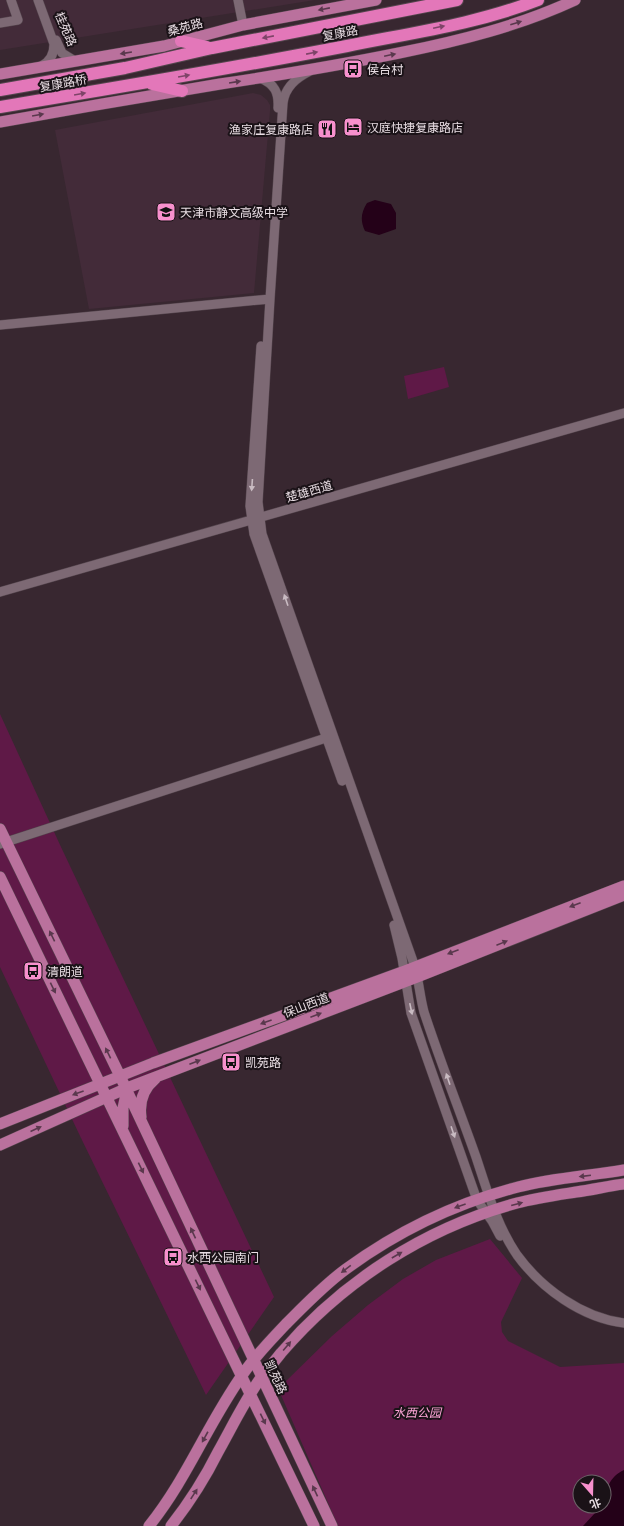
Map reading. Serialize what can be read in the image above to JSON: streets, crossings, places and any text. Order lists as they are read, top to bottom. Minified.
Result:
{"streets":{"highway":["复康路","复康路桥"],"main road":["桑苑路","保山西道","凯苑路"],"street":["桂苑路","楚雄西道"]},"crossings":[["桑苑路","桂苑路"],["复康路","复康路桥"],["保山西道","凯苑路"]],"parks":["水西公园"],"places":{"bus stop":["侯台村","清朗道","凯苑路","水西公园南门"],"hotel":["汉庭快捷复康路店"],"restaurant":["渔家庄复康路店"],"school or university":["天津市静文高级中学"]},"north":"bottom"}
